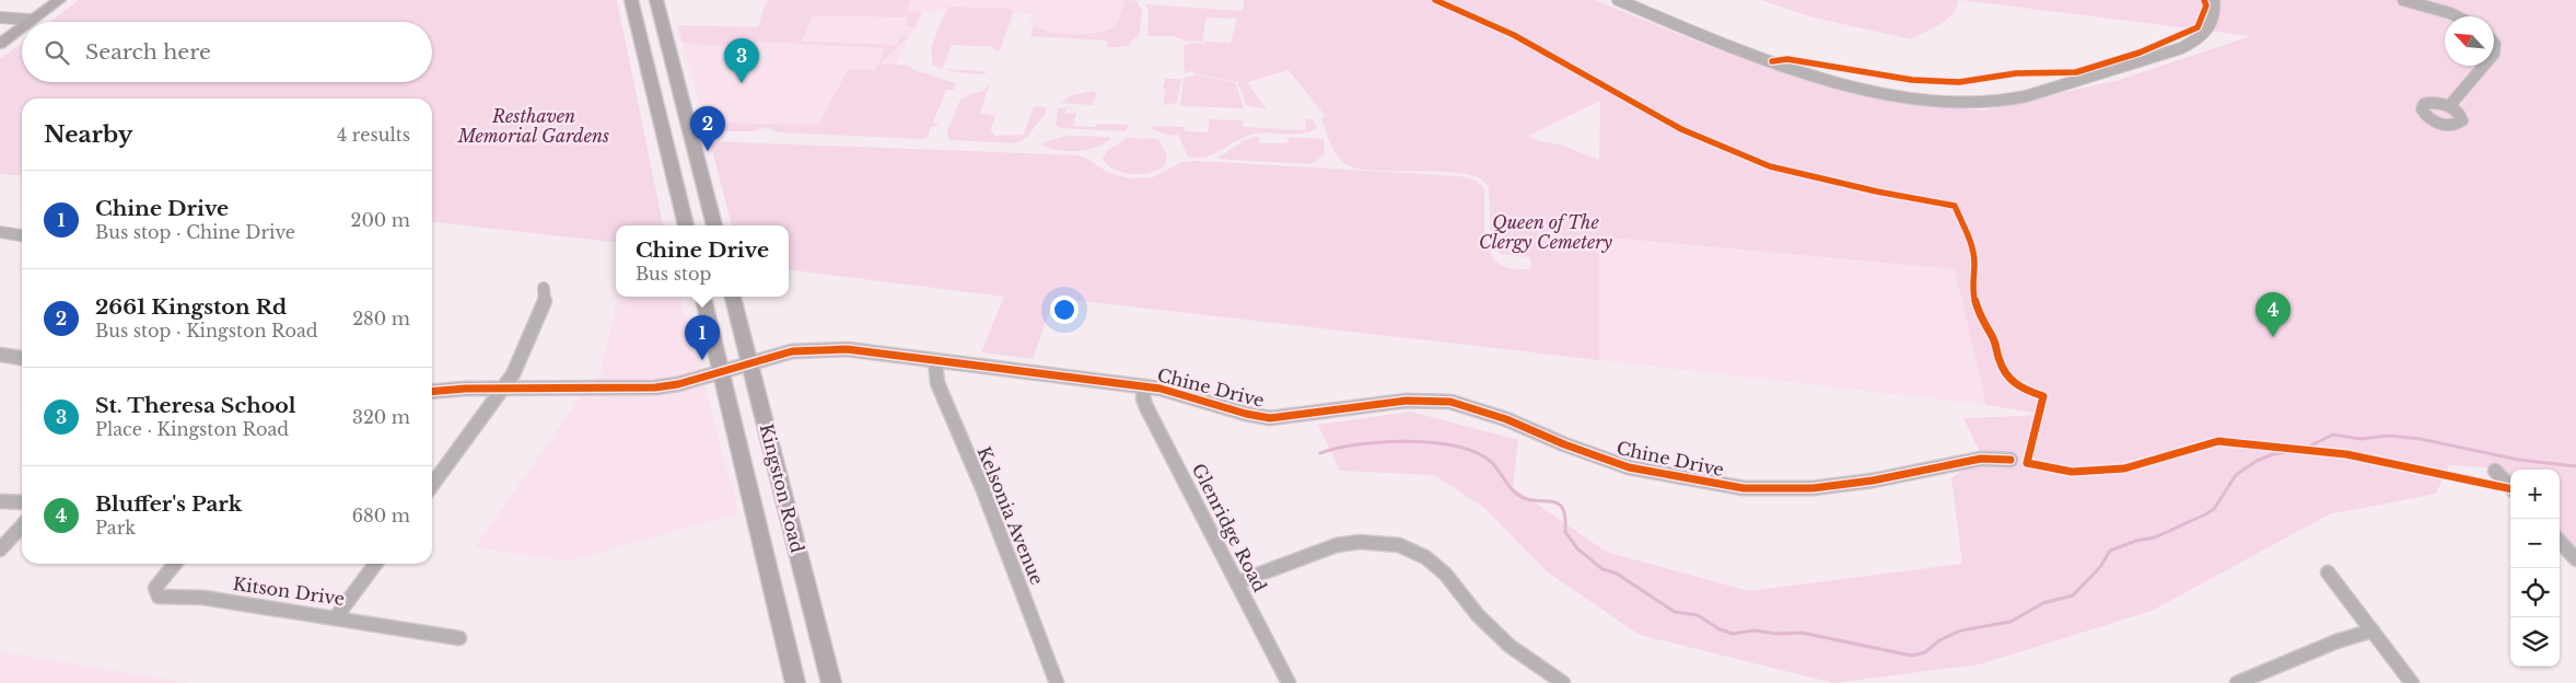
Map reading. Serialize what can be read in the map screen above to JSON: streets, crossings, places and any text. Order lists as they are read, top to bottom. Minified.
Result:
{"streets":{"main road":["Kingston Road"],"street":["Chine Drive","Kelsonia Avenue","Glenridge Road","Kitson Drive"]},"crossings":[["Chine Drive","Kingston Road"],["Chine Drive","Kelsonia Avenue"],["Chine Drive","Glenridge Road"]],"parks":["Resthaven Memorial Gardens","Queen of The Clergy Cemetery"],"north":"top left","page":{"search":"Search here","pins":["3","2","4","1"],"heading":["Nearby","4 results"],"list":[{"mark":"1","name":"Chine Drive","note":"Bus stop · Chine Drive","value":"200 m"},{"mark":"2","name":"2661 Kingston Rd","note":"Bus stop · Kingston Road","value":"280 m"},{"mark":"3","name":"St. Theresa School","note":"Place · Kingston Road","value":"320 m"},{"mark":"4","name":"Bluffer's Park","note":"Park","value":"680 m"}],"popup":["Chine Drive","Bus stop"],"map_buttons":["+","−"]}}
